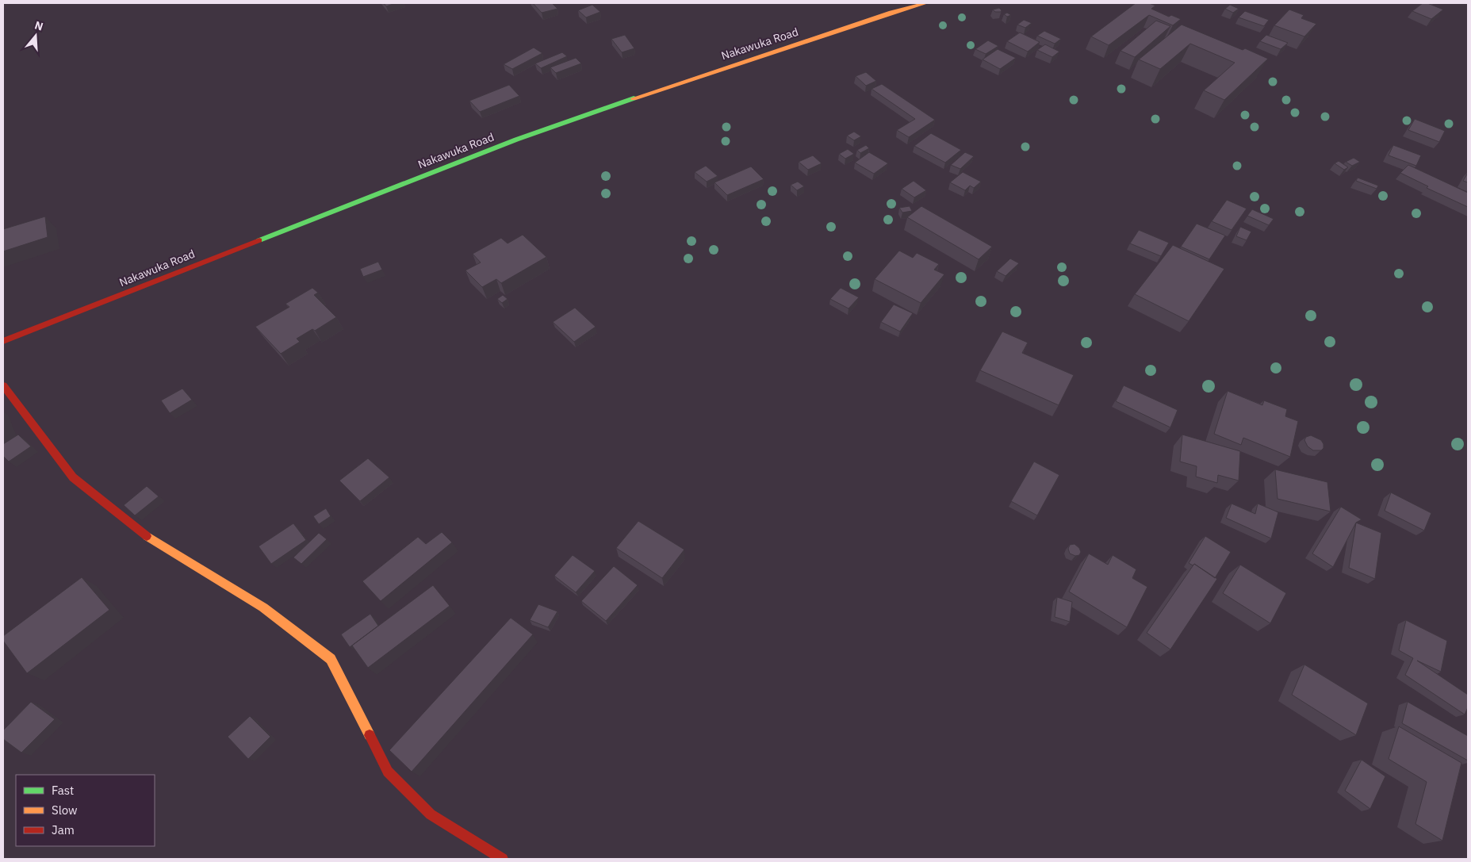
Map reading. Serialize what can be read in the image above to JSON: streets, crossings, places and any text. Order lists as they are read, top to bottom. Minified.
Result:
{"streets":{"main road":["Nakawuka Road"]},"legend":["Fast","Slow","Jam"],"north":"top"}
